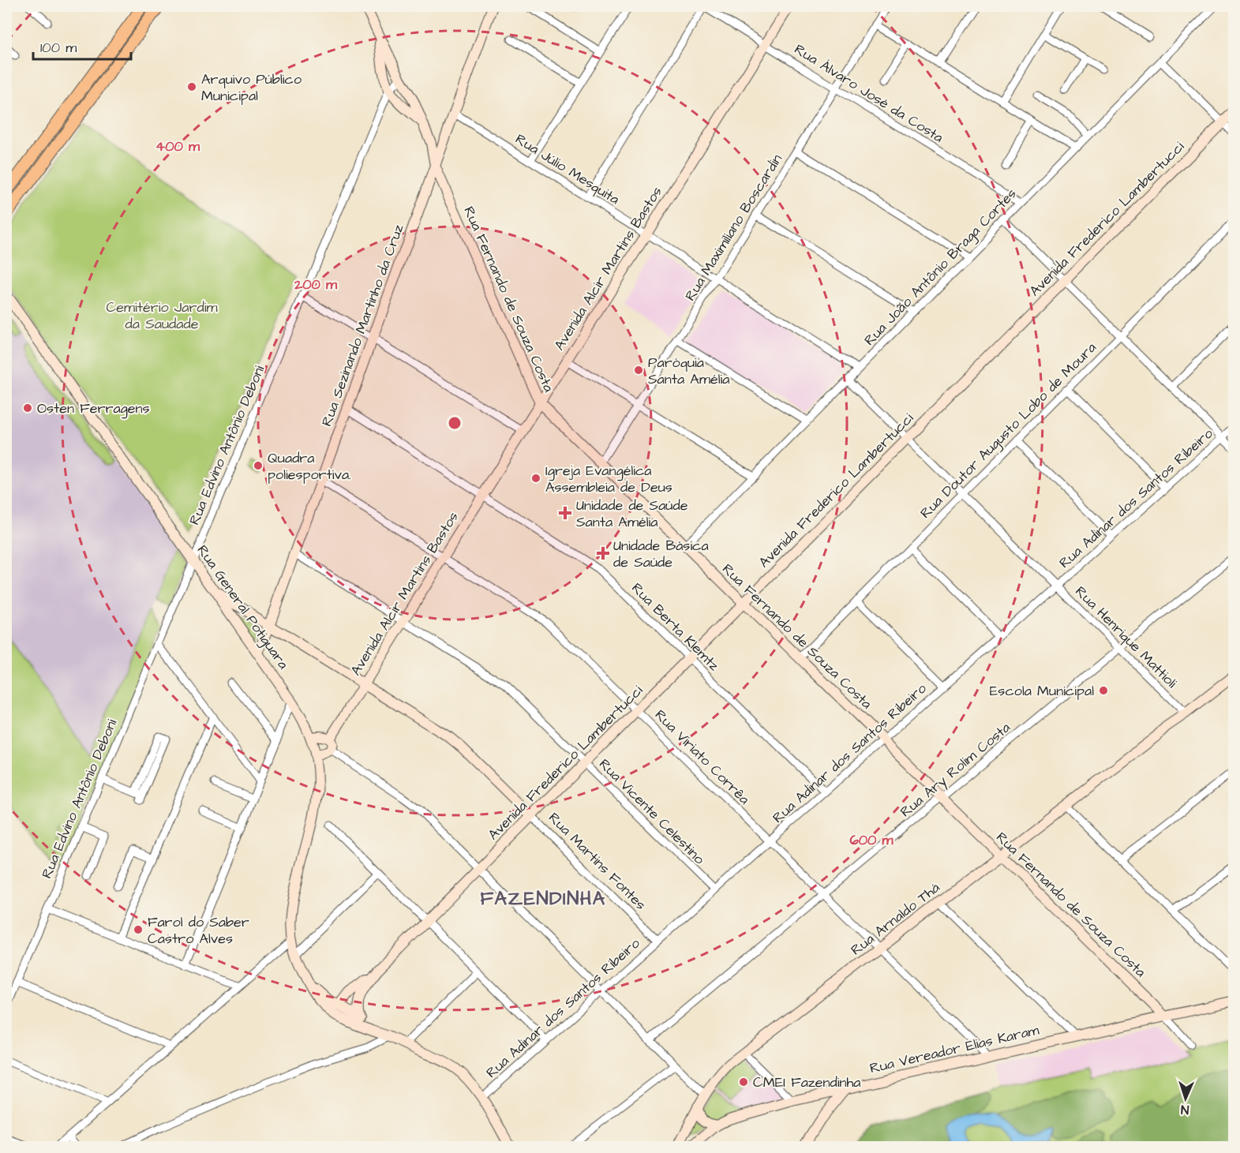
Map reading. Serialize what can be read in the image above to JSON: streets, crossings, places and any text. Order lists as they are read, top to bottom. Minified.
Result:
{"streets":{"street":["Rua Álvaro José da Costa","Rua Júlio Mesquita","Avenida Frederico Lambertucci","Rua Maximiliano Boscardin","Rua João Antônio Braga Cortes","Avenida Alcir Martins Bastos","Rua Fernando de Souza Costa","Rua Sezinando Martinho da Cruz","Rua Doutor Augusto Lobo de Moura","Rua Edvino Antônio Deboni","Rua Adinar dos Santos Ribeiro","Rua General Potiguara","Rua Berta Klemtz","Rua Henrique Mattioli","Rua Viriato Corrêa","Rua Ary Rolim Costa","Rua Vicente Celestino","Rua Martins Fontes","Rua Arnaldo Thá","Rua Vereador Elias Karam"]},"crossings":[["Rua Álvaro José da Costa","Rua Maximiliano Boscardin"],["Rua Álvaro José da Costa","Rua João Antônio Braga Cortes"],["Rua Álvaro José da Costa","Avenida Alcir Martins Bastos"],["Rua Júlio Mesquita","Rua Maximiliano Boscardin"],["Rua Júlio Mesquita","Rua João Antônio Braga Cortes"],["Rua Júlio Mesquita","Avenida Alcir Martins Bastos"],["Rua Júlio Mesquita","Rua Sezinando Martinho da Cruz"],["Avenida Frederico Lambertucci","Rua Fernando de Souza Costa"],["Avenida Frederico Lambertucci","Rua General Potiguara"],["Avenida Frederico Lambertucci","Rua Berta Klemtz"],["Avenida Frederico Lambertucci","Rua Henrique Mattioli"],["Avenida Frederico Lambertucci","Rua Viriato Corrêa"],["Avenida Frederico Lambertucci","Rua Vicente Celestino"],["Avenida Frederico Lambertucci","Rua Martins Fontes"],["Rua Maximiliano Boscardin","Rua Fernando de Souza Costa"],["Rua João Antônio Braga Cortes","Rua Fernando de Souza Costa"],["Rua João Antônio Braga Cortes","Rua Henrique Mattioli"],["Avenida Alcir Martins Bastos","Rua Fernando de Souza Costa"],["Avenida Alcir Martins Bastos","Rua General Potiguara"],["Avenida Alcir Martins Bastos","Rua Berta Klemtz"],["Avenida Alcir Martins Bastos","Rua Viriato Corrêa"],["Avenida Alcir Martins Bastos","Rua Vicente Celestino"],["Avenida Alcir Martins Bastos","Rua Martins Fontes"],["Rua Fernando de Souza Costa","Rua Sezinando Martinho da Cruz"],["Rua Fernando de Souza Costa","Rua Doutor Augusto Lobo de Moura"],["Rua Fernando de Souza Costa","Rua Edvino Antônio Deboni"],["Rua Fernando de Souza Costa","Rua Adinar dos Santos Ribeiro"],["Rua Fernando de Souza Costa","Rua Ary Rolim Costa"],["Rua Fernando de Souza Costa","Rua Arnaldo Thá"],["Rua Fernando de Souza Costa","Rua Vereador Elias Karam"],["Rua Sezinando Martinho da Cruz","Rua General Potiguara"],["Rua Sezinando Martinho da Cruz","Rua Berta Klemtz"],["Rua Sezinando Martinho da Cruz","Rua Viriato Corrêa"],["Rua Sezinando Martinho da Cruz","Rua Vicente Celestino"],["Rua Sezinando Martinho da Cruz","Rua Martins Fontes"],["Rua Doutor Augusto Lobo de Moura","Rua Henrique Mattioli"],["Rua Edvino Antônio Deboni","Rua General Potiguara"],["Rua Adinar dos Santos Ribeiro","Rua General Potiguara"],["Rua Adinar dos Santos Ribeiro","Rua Berta Klemtz"],["Rua Adinar dos Santos Ribeiro","Rua Henrique Mattioli"],["Rua Adinar dos Santos Ribeiro","Rua Viriato Corrêa"],["Rua Adinar dos Santos Ribeiro","Rua Vicente Celestino"],["Rua Adinar dos Santos Ribeiro","Rua Martins Fontes"],["Rua General Potiguara","Rua Martins Fontes"],["Rua Henrique Mattioli","Rua Ary Rolim Costa"],["Rua Henrique Mattioli","Rua Arnaldo Thá"],["Rua Viriato Corrêa","Rua Ary Rolim Costa"],["Rua Viriato Corrêa","Rua Arnaldo Thá"],["Rua Viriato Corrêa","Rua Vereador Elias Karam"]],"districts":["FAZENDINHA"],"parks":["Cemitério Jardim da Saudade"],"places":{"other":["Arquivo Público Municipal","Paróquia Santa Amélia","Osten Ferragens","Quadra poliesportiva.","Igreja Evangélica Assembleia de Deus","Escola Municipal","Farol do Saber Castro Alves","CMEI Fazendinha"],"health":["Unidade de Saúde Santa Amélia","Unidade Básica de Saúde"]},"scale_bar":"100 m","north":"bottom","rings":["400 m","200 m","600 m"]}
